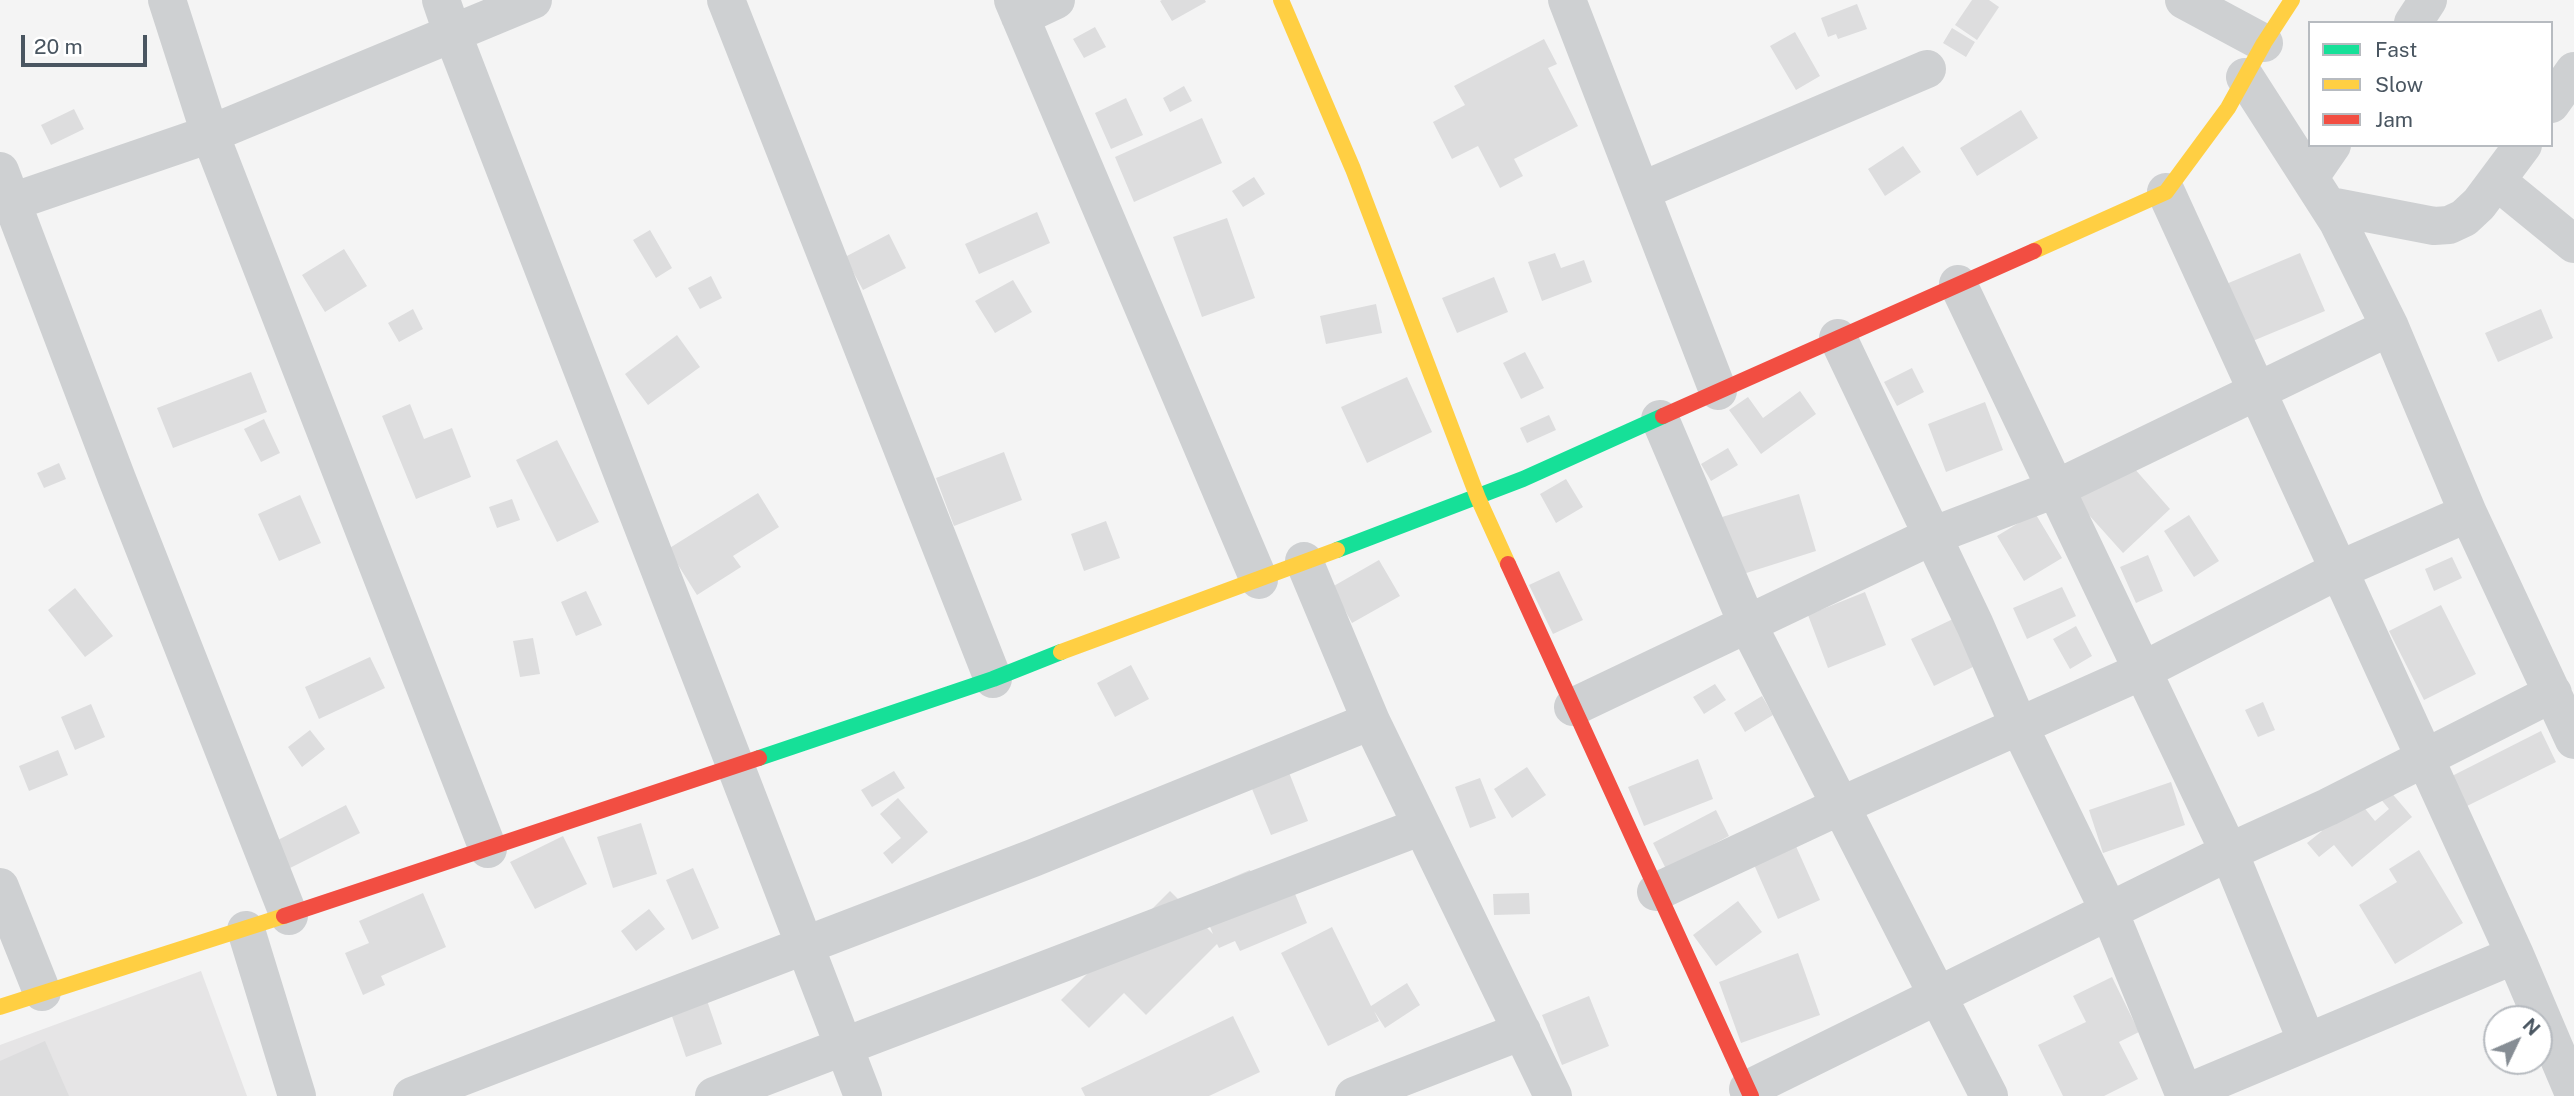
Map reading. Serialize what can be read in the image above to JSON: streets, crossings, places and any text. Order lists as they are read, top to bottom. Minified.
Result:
{"legend":["Fast","Slow","Jam"],"scale_bar":"20 m","north":"top right"}
